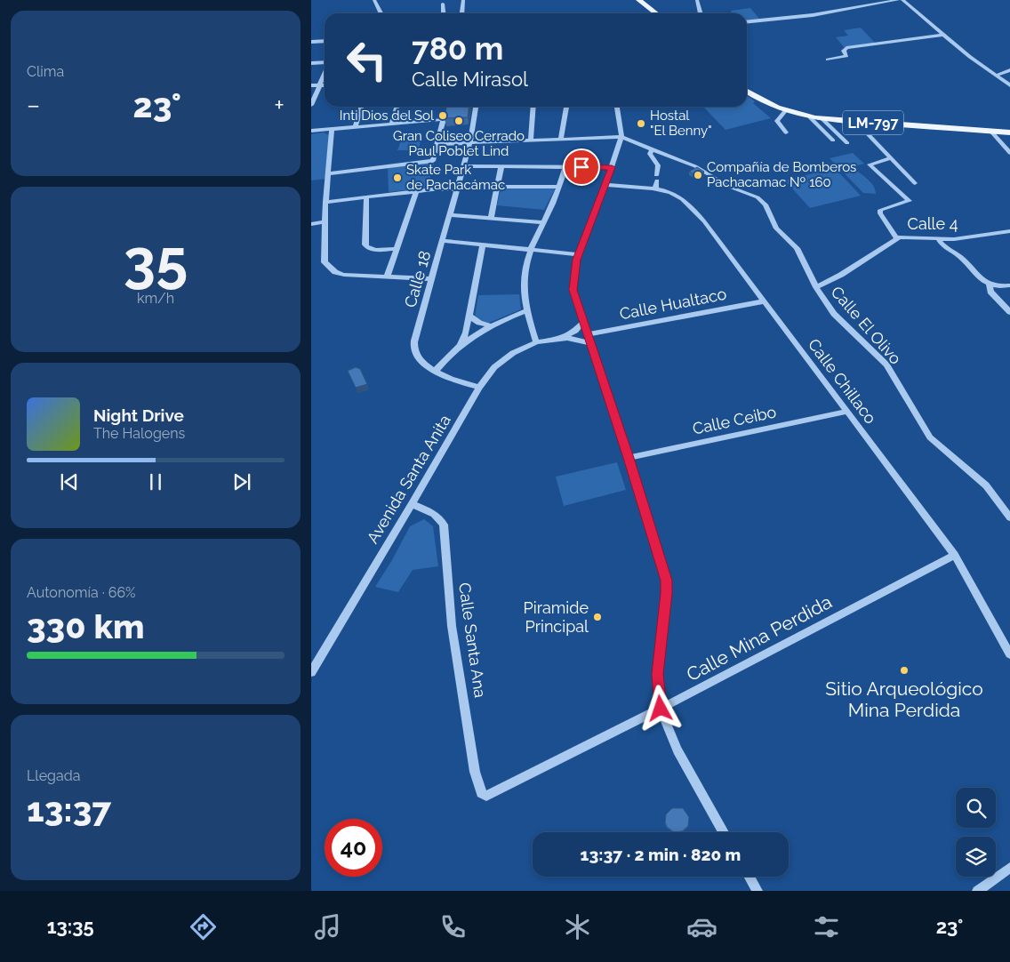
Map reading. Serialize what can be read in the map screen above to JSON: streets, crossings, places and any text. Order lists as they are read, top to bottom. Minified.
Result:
{"streets":{"main road":["LM-797"],"street":["Calle 4","Calle 18","Calle Hualtaco","Calle El Olivo","Calle Chillaco","Calle Ceibo","Avenida Santa Anita","Calle Mina Perdida","Calle Santa Ana"]},"crossings":[["Calle 4","Calle El Olivo"],["Calle 18","Avenida Santa Anita"],["Calle Hualtaco","Calle Chillaco"],["Calle Chillaco","Calle Ceibo"],["Calle Chillaco","Calle Mina Perdida"],["Avenida Santa Anita","Calle Santa Ana"],["Calle Mina Perdida","Calle Santa Ana"]],"places":["Inti Dios del Sol","Gran Coliseo Cerrado Paul Poblet Lind","Hostal \"El Benny\"","Compañía de Bomberos Pachacamac Nº 160","Skate Park de Pachacámac","Piramide Principal","Sitio Arqueológico Mina Perdida"],"page":{"tile":["Clima",["35","km/h"],["Autonomía · 66%","330 km"],["Llegada","13:37"]],"turn":["780 m","Calle Mirasol"],"heat":["−","23°","+"],"song":["Night Drive","The Halogens"],"limit":"40","trip":"13:37 · 2 min · 820 m","tabs":["13:35","23°"]}}
